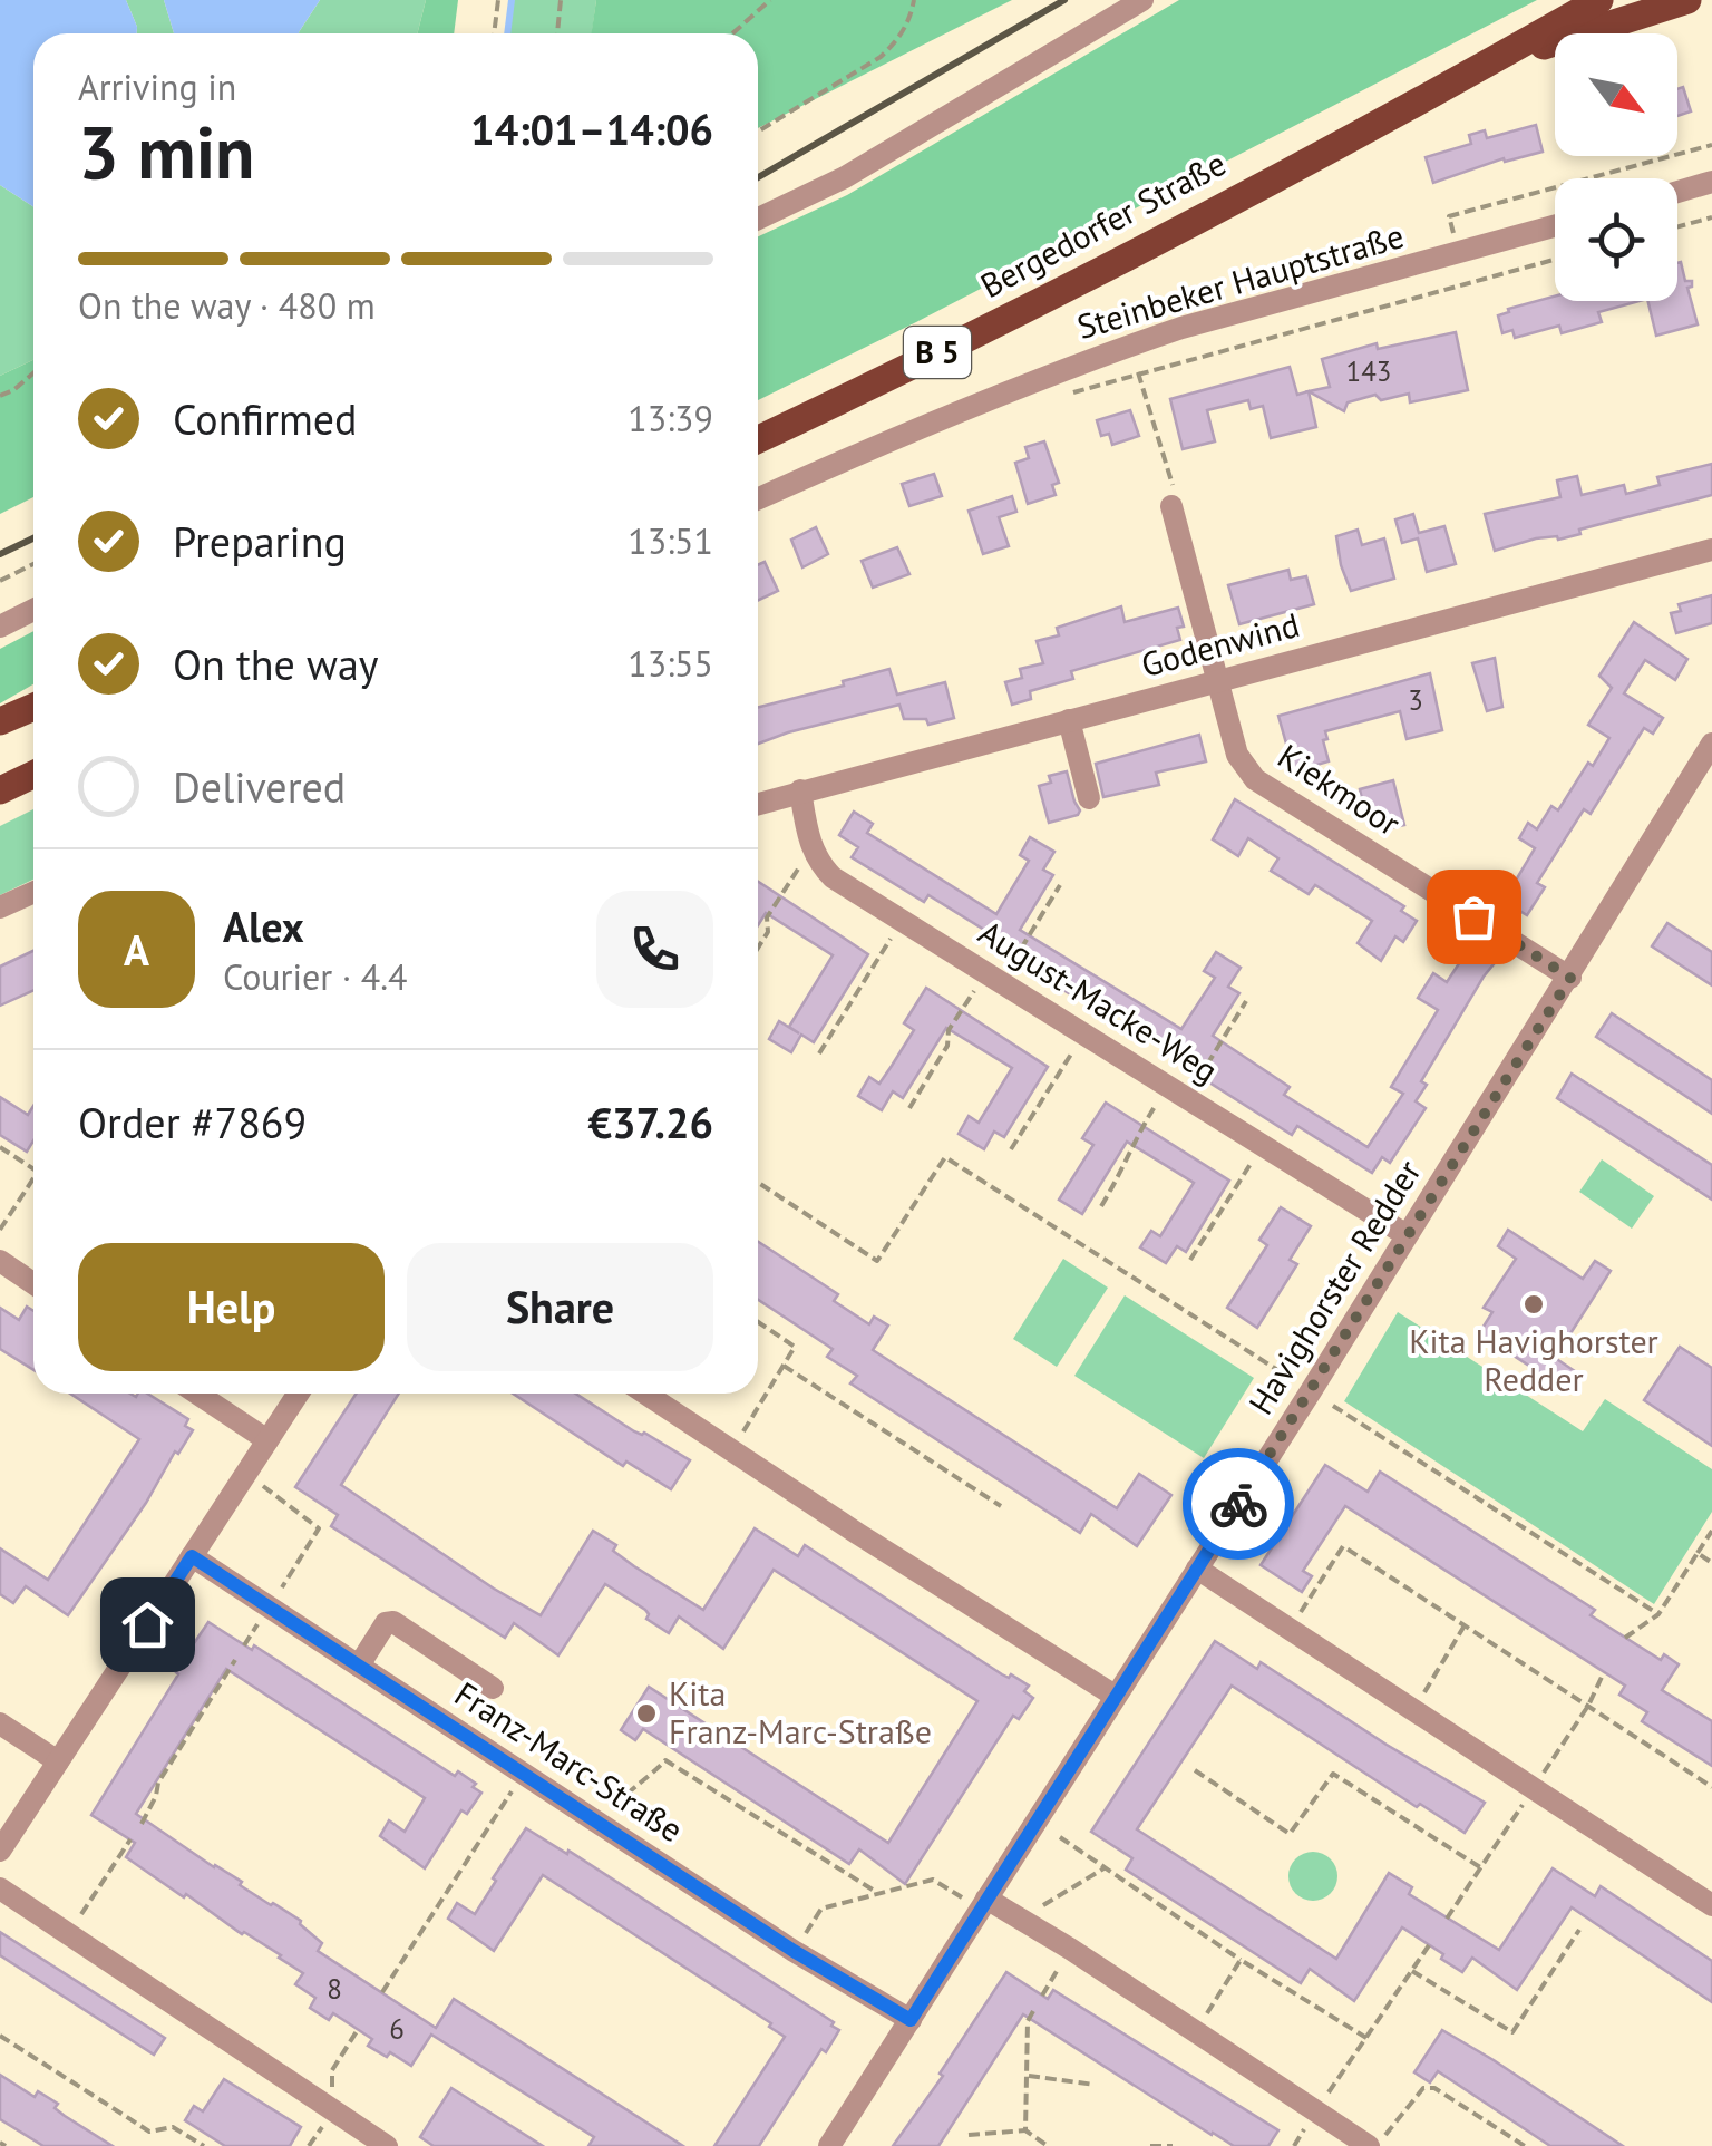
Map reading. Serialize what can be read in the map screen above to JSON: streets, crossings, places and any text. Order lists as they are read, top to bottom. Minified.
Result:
{"streets":{"main road":["Bergedorfer Straße","B 5"],"street":["Steinbeker Hauptstraße","Godenwind","Kiekmoor","August-Macke-Weg","Havighorster Redder","Franz-Marc-Straße"]},"crossings":[["Godenwind","Kiekmoor"],["Kiekmoor","Havighorster Redder"],["August-Macke-Weg","Havighorster Redder"],["Havighorster Redder","Franz-Marc-Straße"]],"places":["Kita Havighorster Redder","Kita Franz-Marc-Straße"],"house_numbers":["143","3","8","6"],"north":"bottom right","page":{"heading":["3 min","Arriving in","14:01–14:06"],"panel":["Alex","Courier · 4.4","Order #7869","€37.26"],"bar":"On the way · 480 m","list":[["Confirmed","13:39"],["Preparing","13:51"],["On the way","13:55"],"Delivered"],"round":"A","buttons":["Help","Share"]}}
